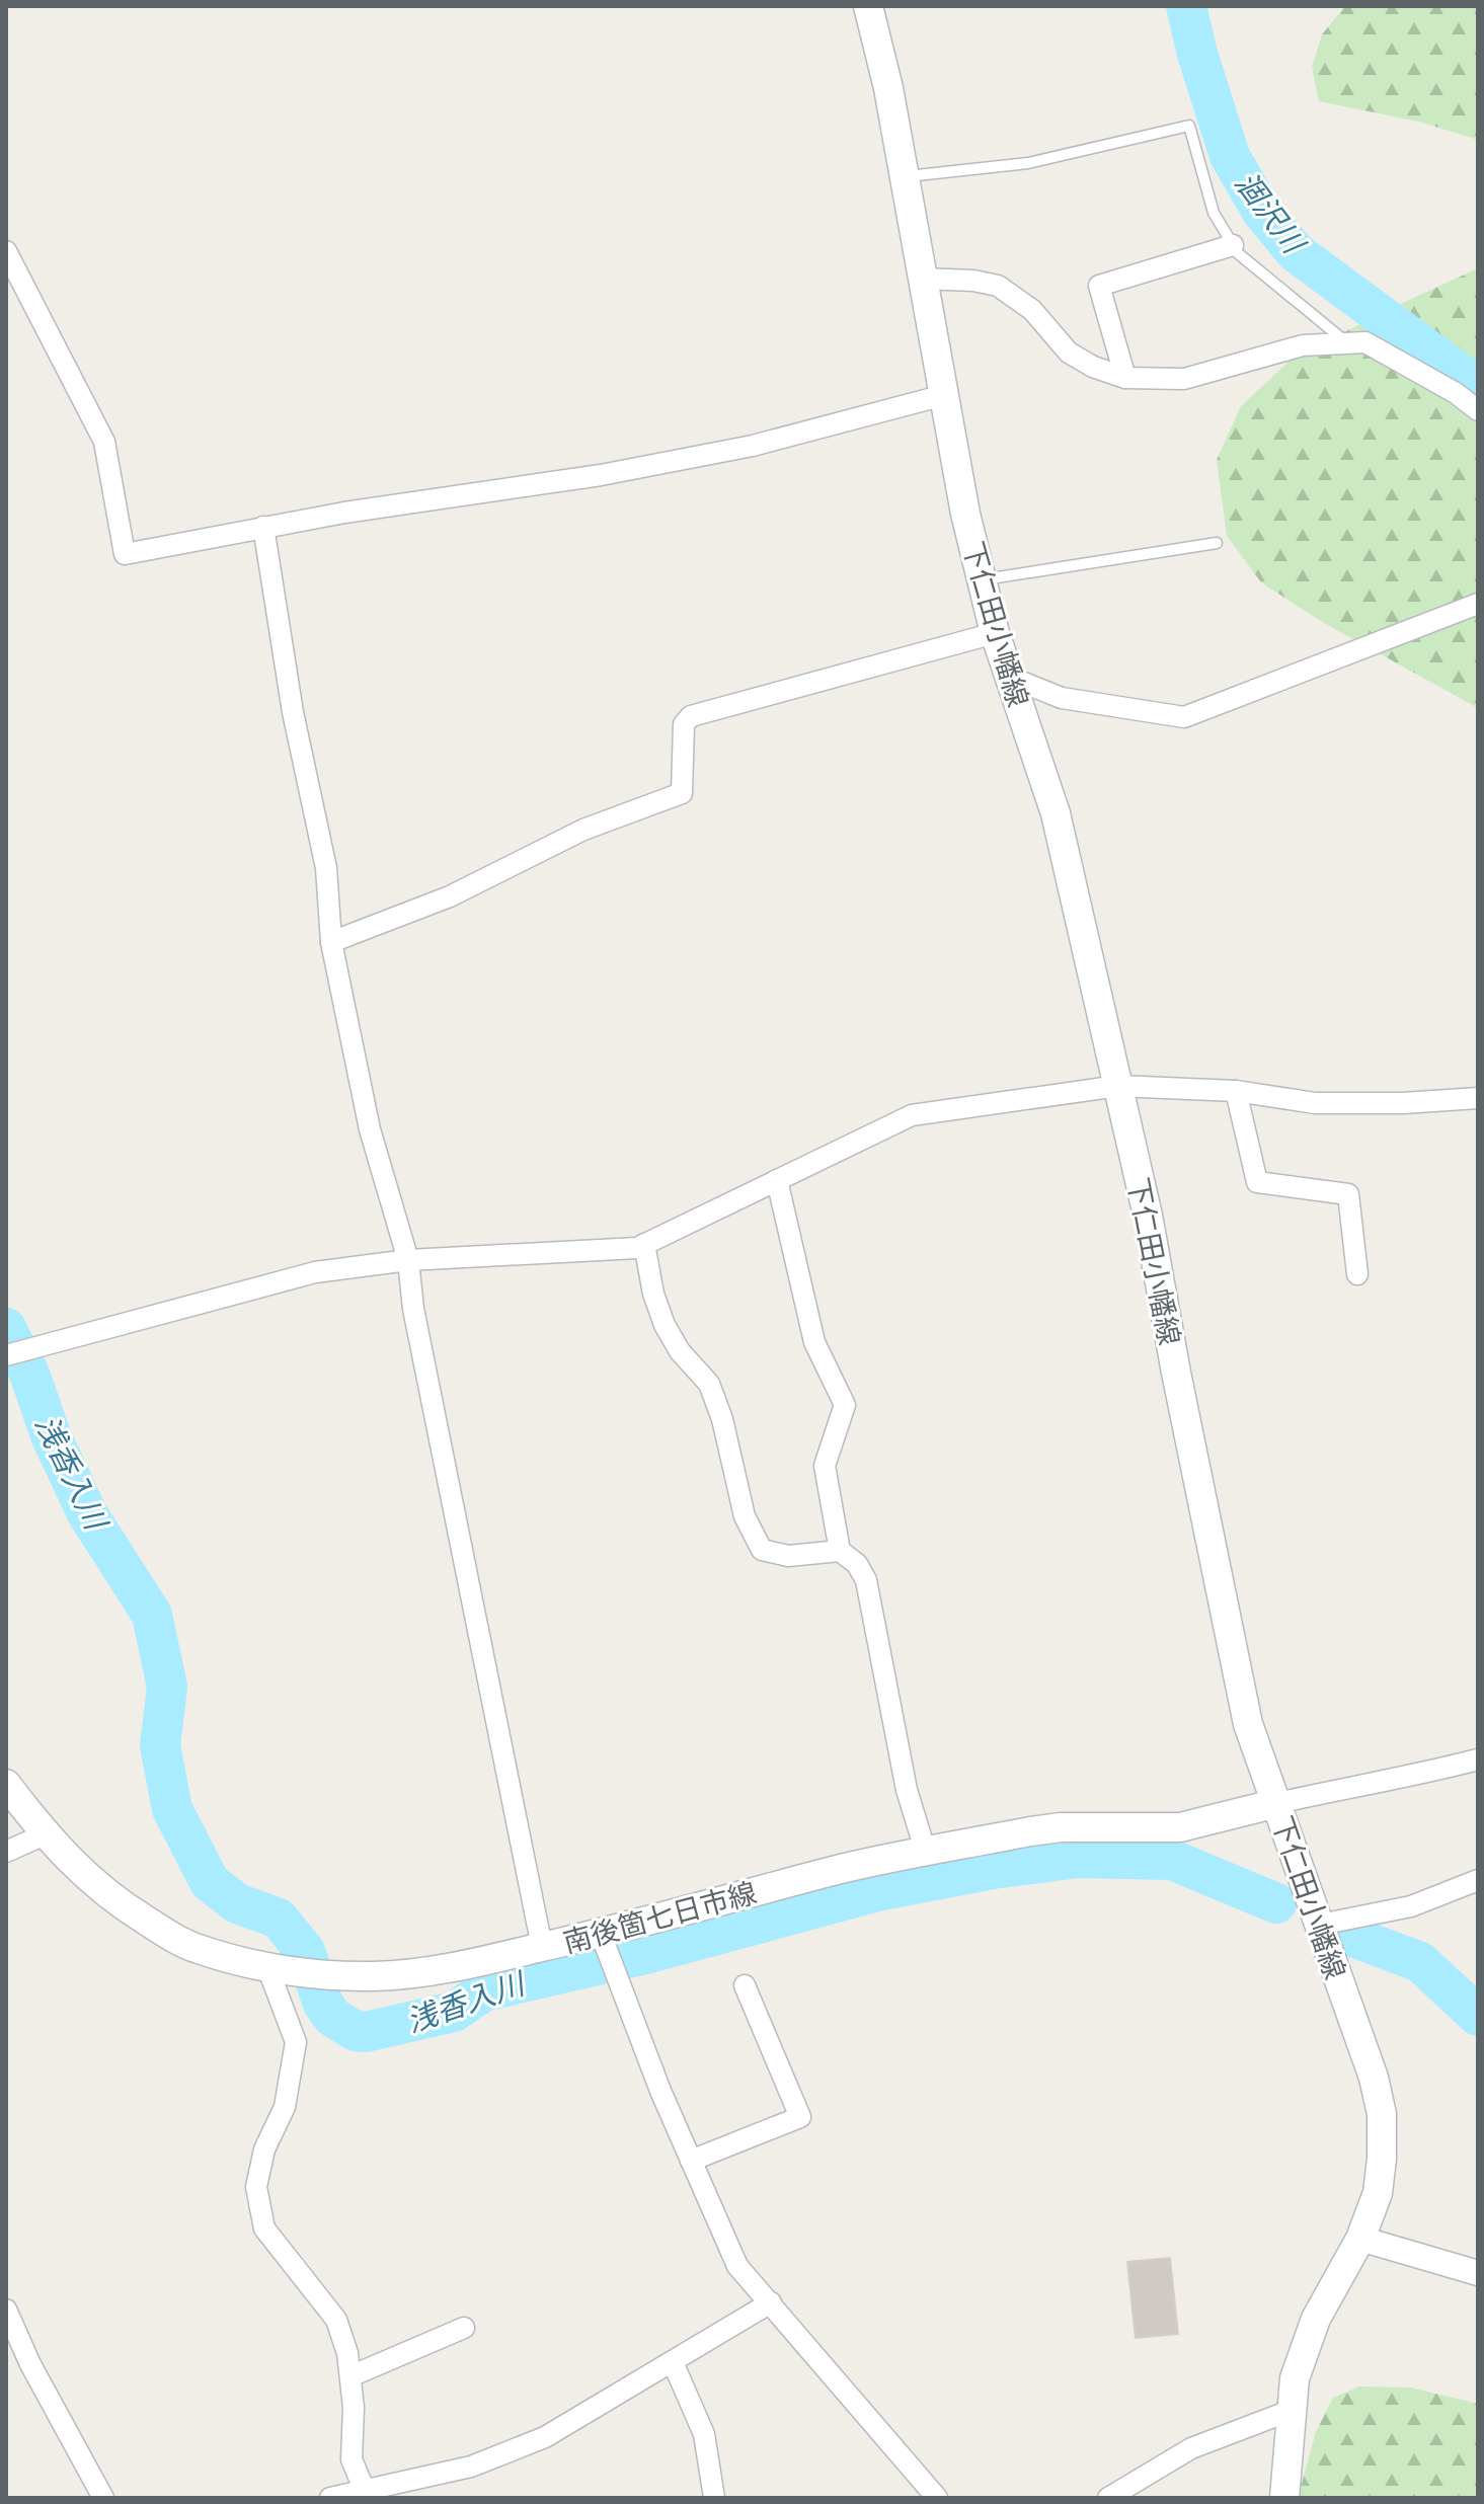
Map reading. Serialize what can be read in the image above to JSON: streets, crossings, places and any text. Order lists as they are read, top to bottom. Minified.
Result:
{"streets":{"main road":["下仁田小幡線","南後箇七日市線"]},"crossings":[["下仁田小幡線","南後箇七日市線"]],"water":["涸沢川","浅香入川"]}
